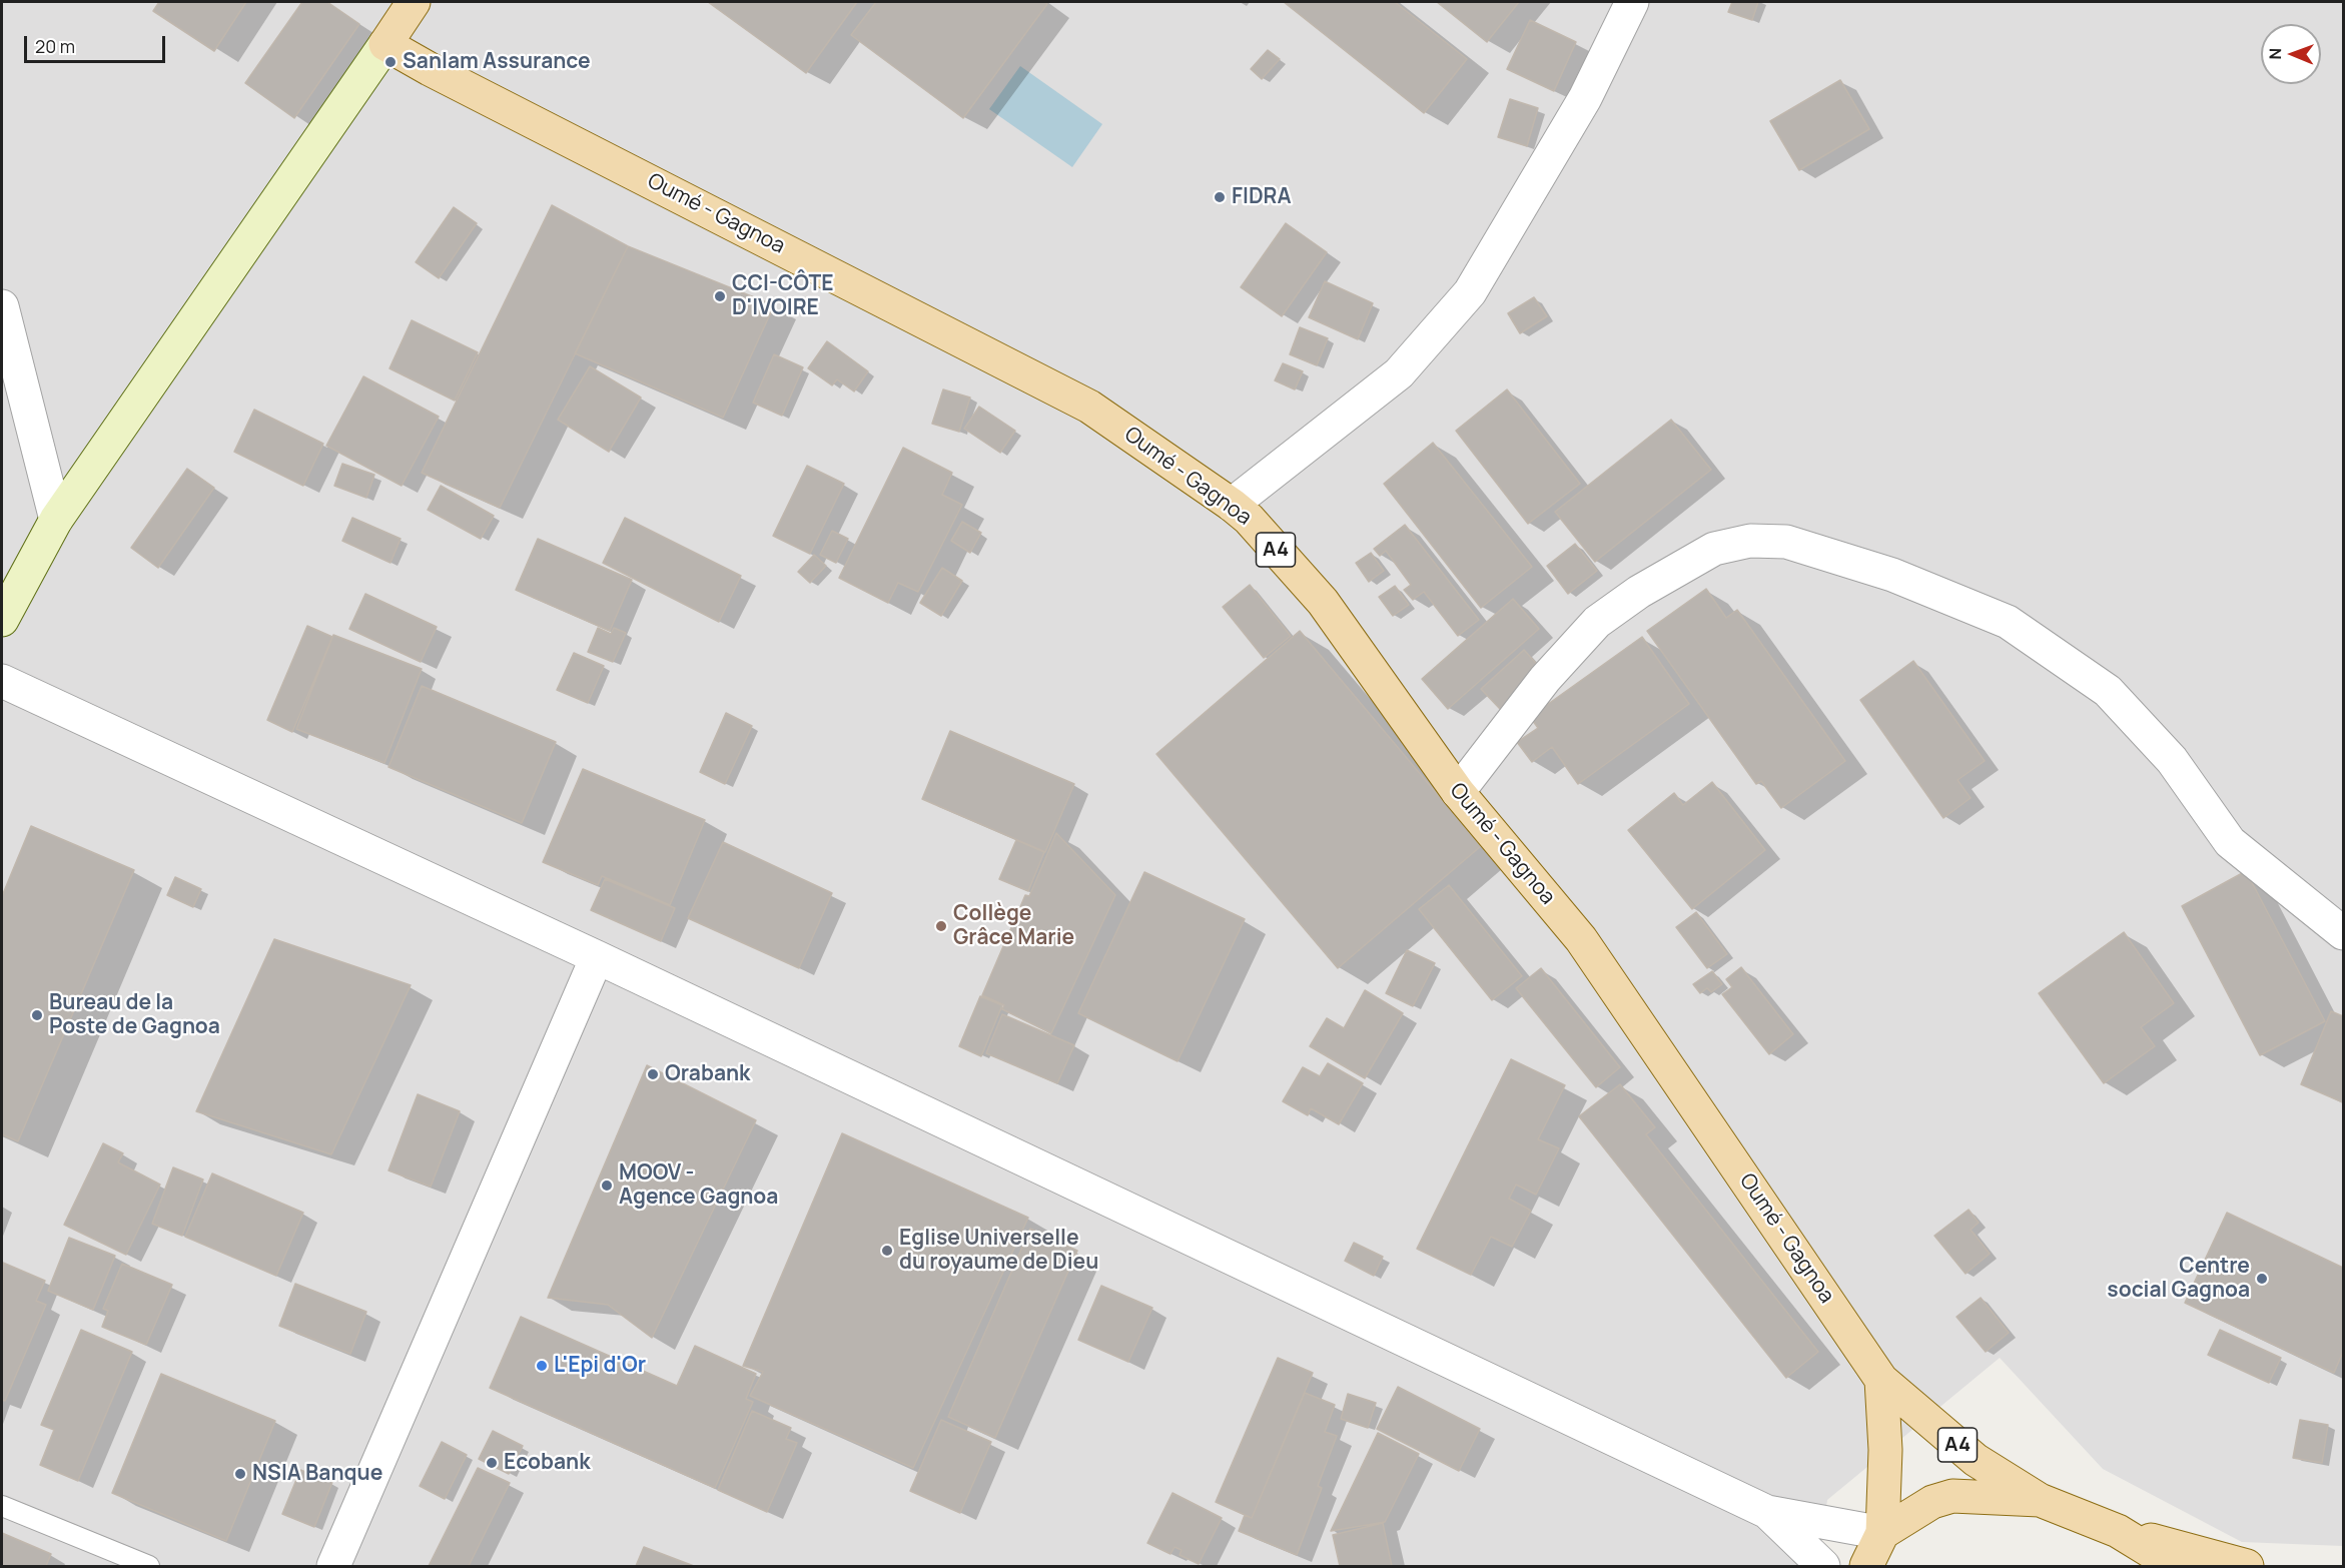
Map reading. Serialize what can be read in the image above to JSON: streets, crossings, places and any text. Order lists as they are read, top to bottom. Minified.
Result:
{"streets":{"main road":["Oumé - Gagnoa","A4"]},"places":["Sanlam Assurance","FIDRA","CCI-CÔTE D'IVOIRE","Collège Grâce Marie","Bureau de la Poste de Gagnoa","Orabank","MOOV - Agence Gagnoa","Eglise Universelle du royaume de Dieu","Centre social Gagnoa","L'Epi d'Or","Ecobank","NSIA Banque"],"scale_bar":"20 m","north":"left"}
